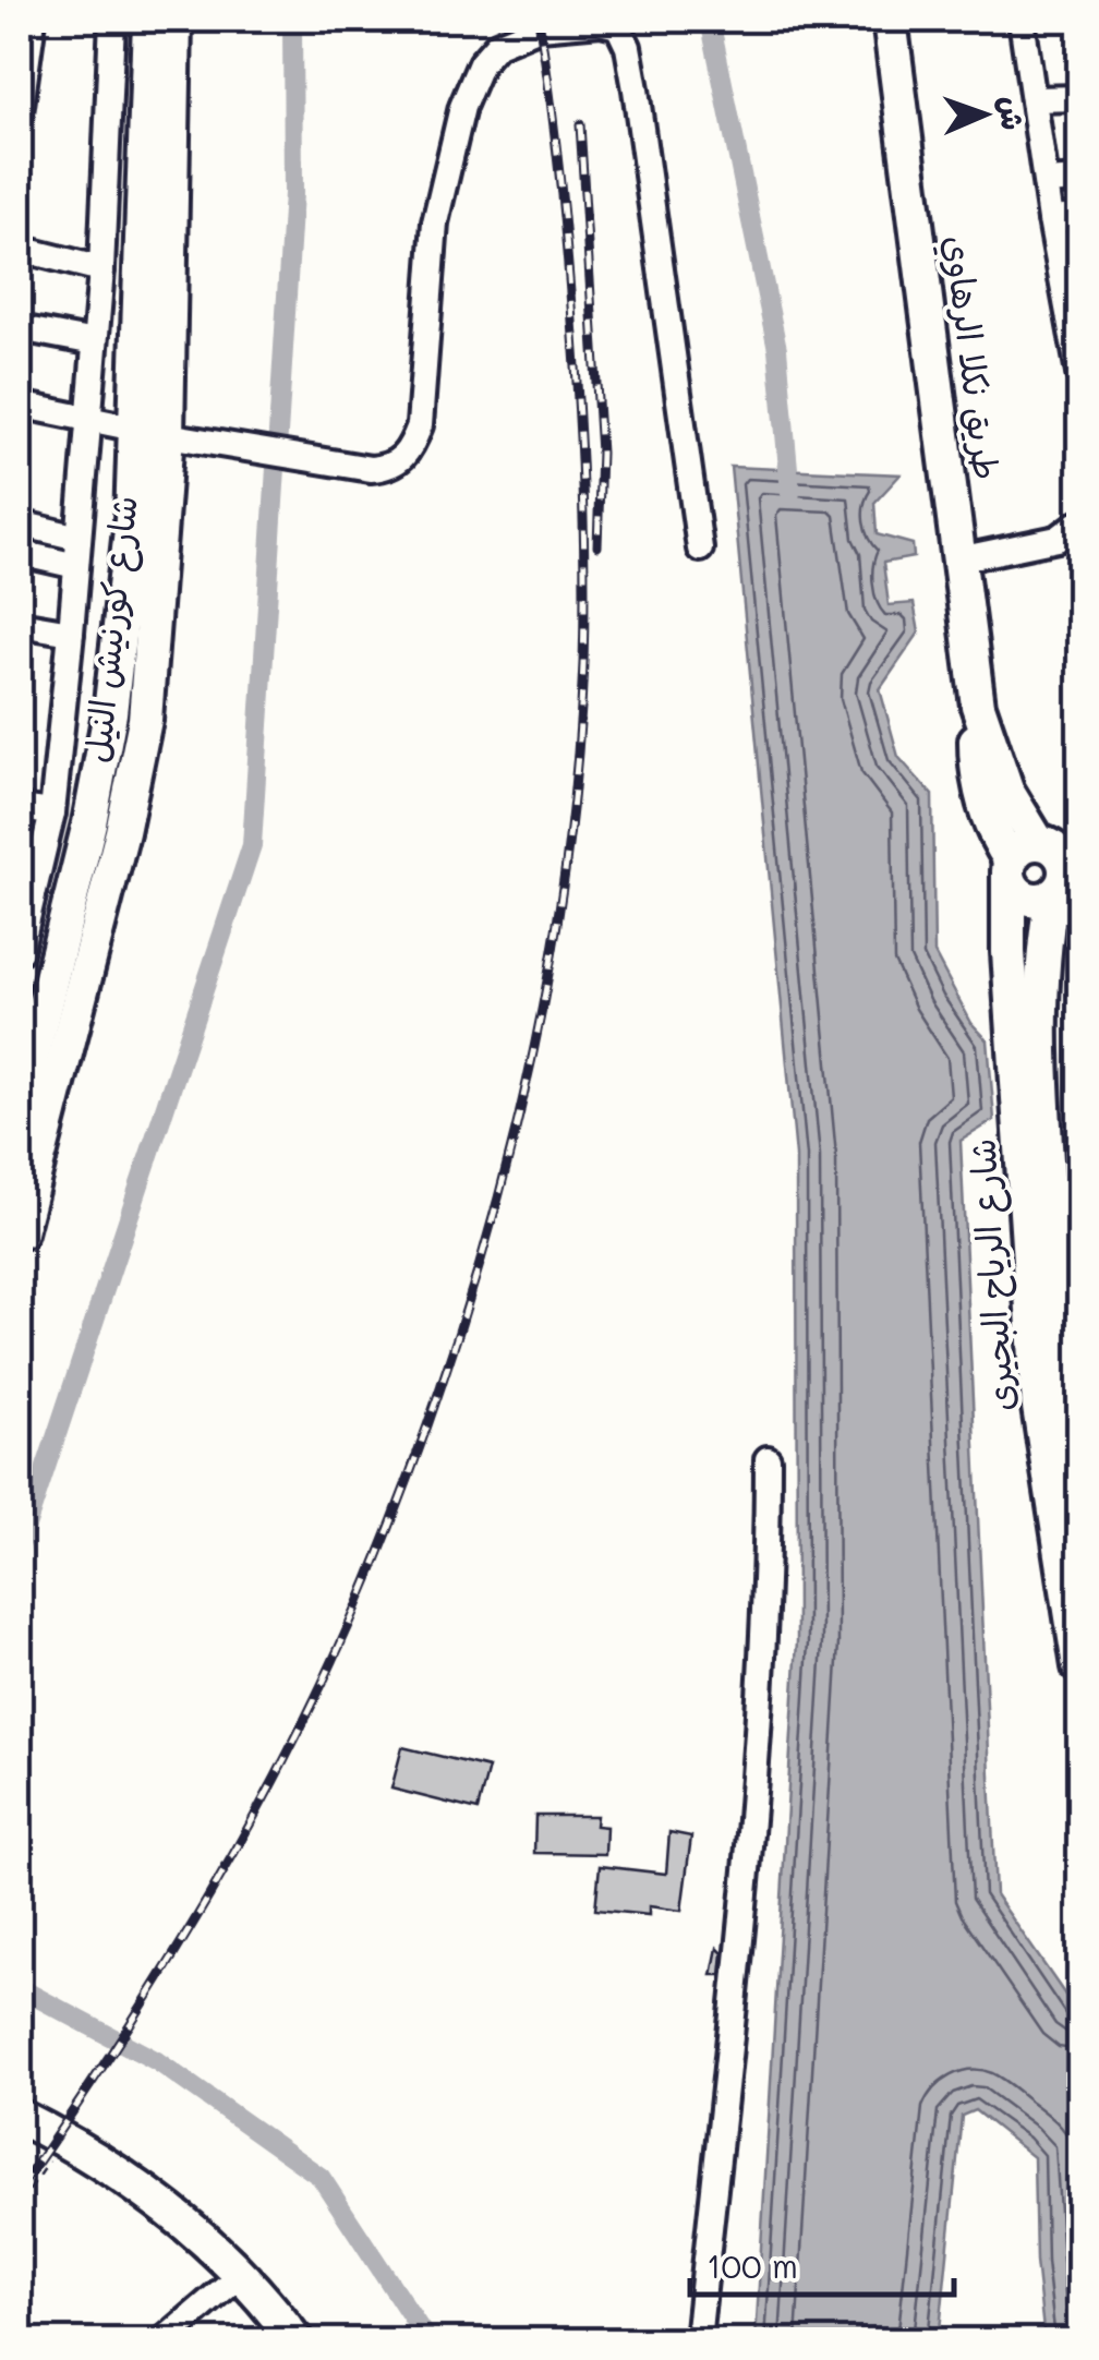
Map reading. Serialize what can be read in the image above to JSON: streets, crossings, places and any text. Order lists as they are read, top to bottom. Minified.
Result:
{"streets":{"main road":["طريق نكلا الرهاوي","شارع كورنيش النيل","شارع الرياح البحيرى"]},"crossings":[["طريق نكلا الرهاوي","شارع الرياح البحيرى"]],"scale_bar":"100 m","north":"right"}
